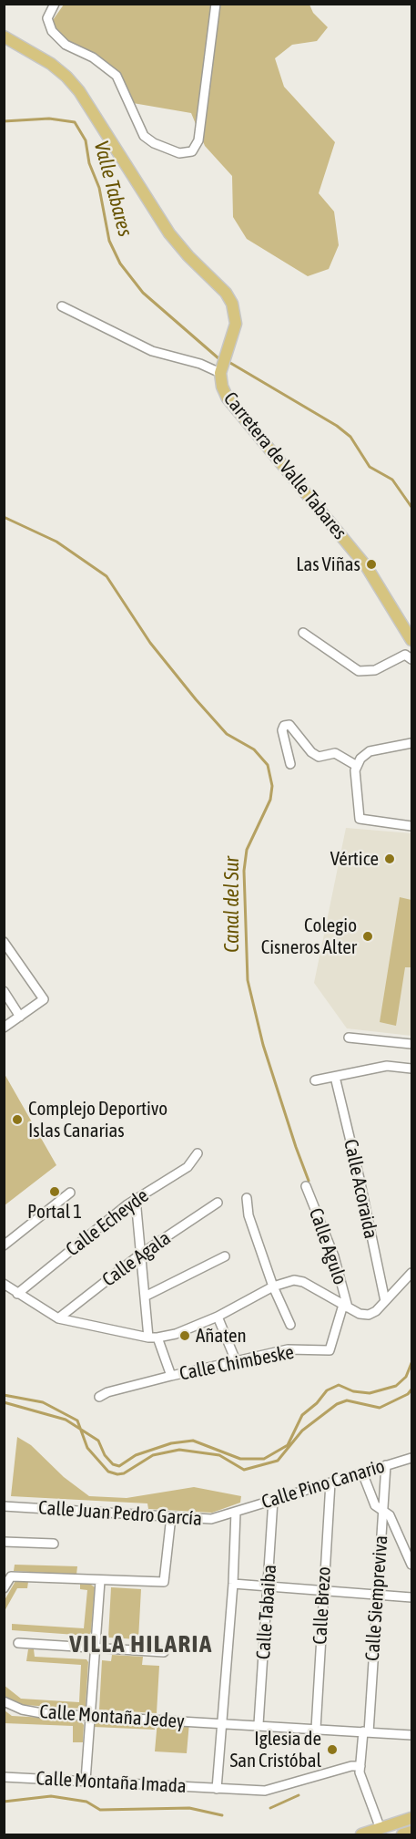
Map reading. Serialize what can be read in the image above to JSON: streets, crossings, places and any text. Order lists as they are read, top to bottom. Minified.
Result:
{"streets":{"main road":["Carretera de Valle Tabares"],"street":["Calle Acoraida","Calle Echeyde","Calle Agulo","Calle Agala","Calle Chimbeske","Calle Pino Canario","Calle Juan Pedro García","Calle Siempreviva","Calle Brezo","Calle Tabaiba","Calle Montaña Jedey","Calle Montaña Imada"]},"crossings":[["Calle Agulo","Calle Chimbeske"],["Calle Pino Canario","Calle Juan Pedro García"],["Calle Pino Canario","Calle Siempreviva"],["Calle Pino Canario","Calle Brezo"],["Calle Pino Canario","Calle Tabaiba"],["Calle Siempreviva","Calle Montaña Jedey"],["Calle Siempreviva","Calle Montaña Imada"],["Calle Brezo","Calle Montaña Jedey"],["Calle Tabaiba","Calle Montaña Jedey"]],"districts":["VILLA HILARIA"],"water":["Valle Tabares","Canal del Sur"],"places":["Las Viñas","Vértice","Colegio Cisneros Alter","Complejo Deportivo Islas Canarias","Portal 1","Añaten","Iglesia de San Cristóbal"]}
